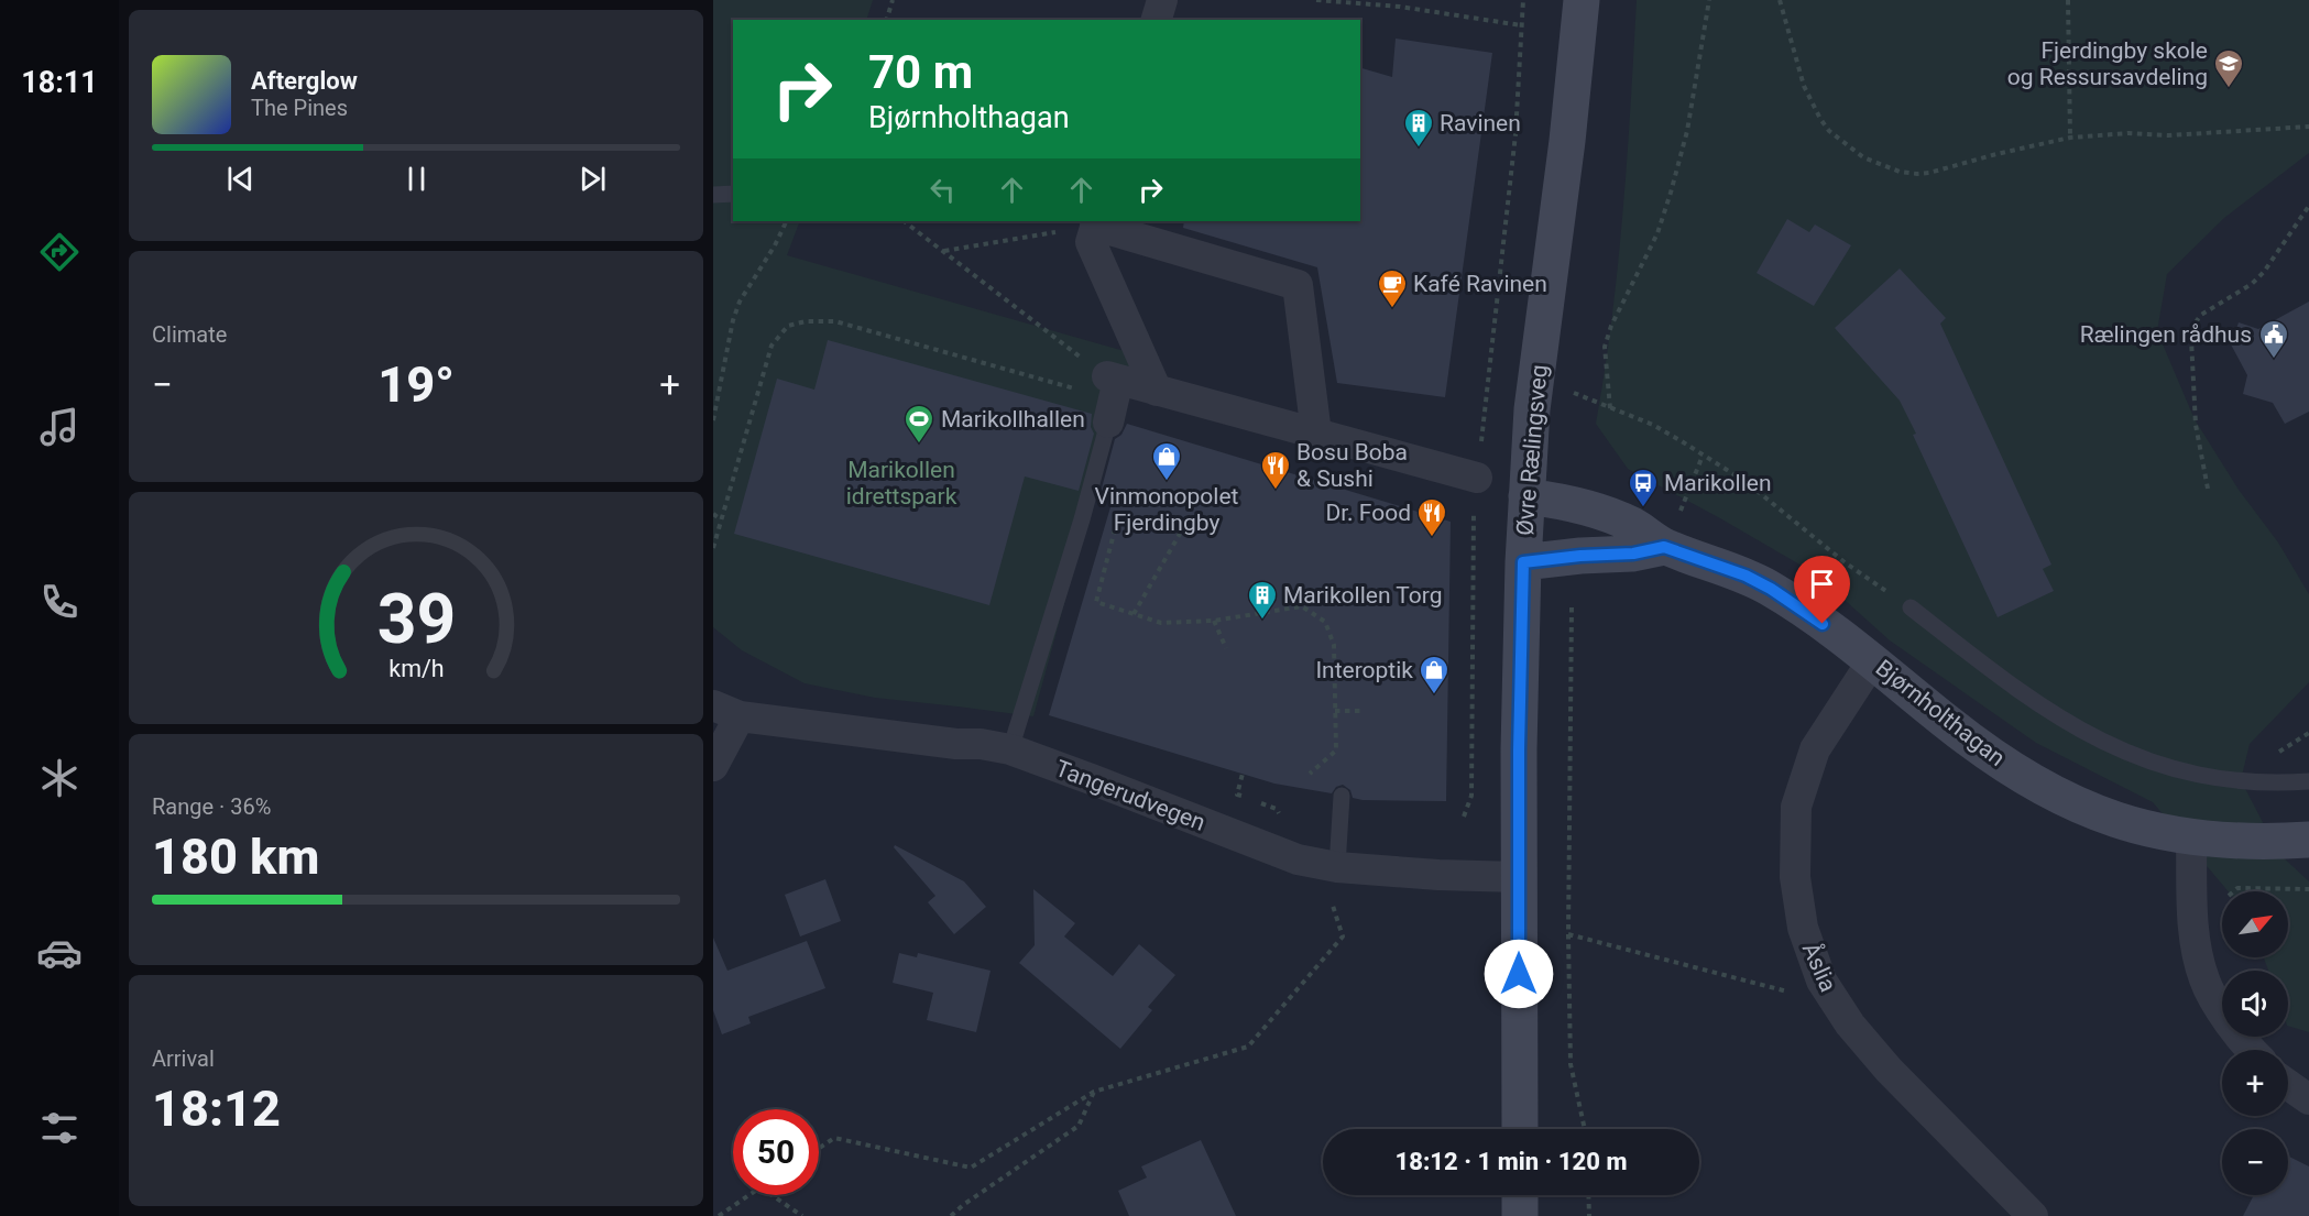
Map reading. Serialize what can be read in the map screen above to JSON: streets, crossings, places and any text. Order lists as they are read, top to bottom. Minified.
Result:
{"streets":{"main road":["Øvre Rælingsveg","Bjørnholthagan"],"street":["Tangerudvegen","Åslia"]},"crossings":[["Øvre Rælingsveg","Bjørnholthagan"],["Øvre Rælingsveg","Tangerudvegen"],["Bjørnholthagan","Åslia"]],"parks":["Marikollen idrettspark"],"places":{"school or university":["Fjerdingby skole og Ressursavdeling"],"building":["Ravinen","Marikollen Torg"],"cafe":["Kafé Ravinen"],"public building":["Rælingen rådhus"],"sports":["Marikollhallen"],"shop":["Vinmonopolet Fjerdingby","Interoptik"],"restaurant":["Bosu Boba & Sushi","Dr. Food"],"bus stop":["Marikollen"]},"north":"top right","page":{"tabs":"18:11","turn":["70 m","Bjørnholthagan"],"song":["Afterglow","The Pines"],"tile":["Climate",["Range · 36%","180 km"],["Arrival","18:12"]],"heat":["−","19°","+"],"map_buttons":["+","−"],"limit":"50","trip":"18:12 · 1 min · 120 m","gauge":["39","km/h"]}}
